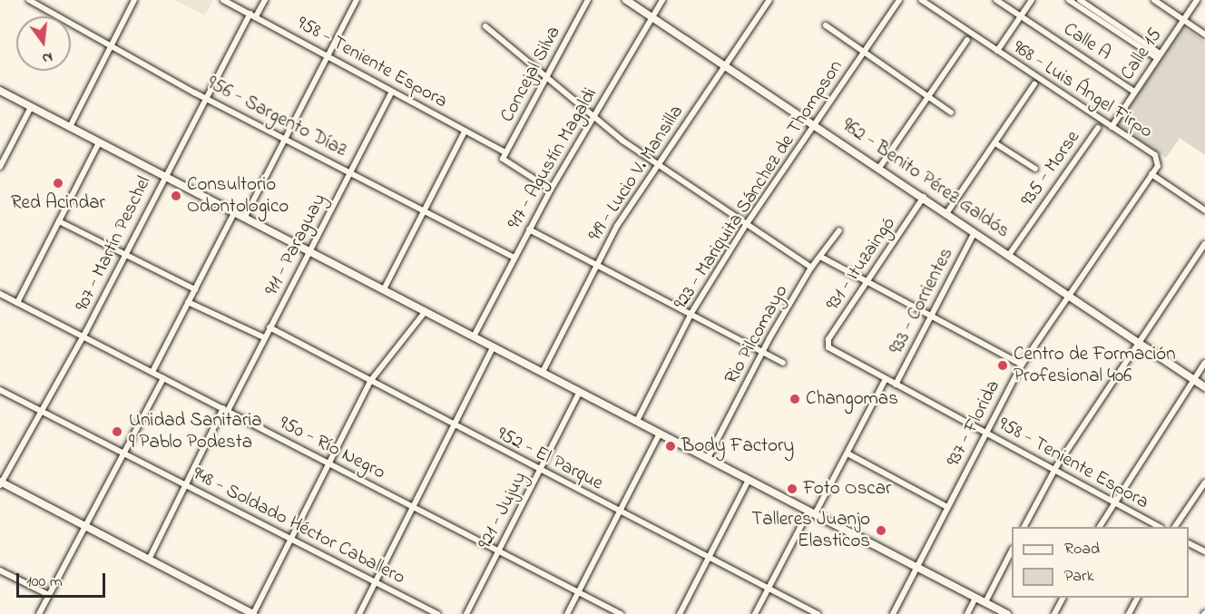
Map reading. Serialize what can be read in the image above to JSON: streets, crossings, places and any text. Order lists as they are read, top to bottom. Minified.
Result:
{"streets":{"main road":["962 - Benito Pérez Galdós"],"street":["Calle A","Calle 15","958 - Teniente Espora","Concejal Silva","968 - Luis Ángel Firpo","956 - Sargento Díaz","917 - Agustín Magaldi","935 - Morse","919 - Lucio V. Mansilla","923 - Mariquita Sánchez de Thompson","907 - Martín Peschel","911 - Paraguay","931 - Ituzaingó","933 - Corrientes","Rio Pilcomayo","937 - Florida","950 - Río Negro","952 - El Parque","921 - Jujuy","948 - Soldado Héctor Caballero"]},"crossings":[["Calle A","Calle 15"],["Calle 15","968 - Luis Ángel Firpo"],["958 - Teniente Espora","Concejal Silva"],["958 - Teniente Espora","907 - Martín Peschel"],["958 - Teniente Espora","911 - Paraguay"],["958 - Teniente Espora","931 - Ituzaingó"],["958 - Teniente Espora","933 - Corrientes"],["958 - Teniente Espora","937 - Florida"],["Concejal Silva","917 - Agustín Magaldi"],["968 - Luis Ángel Firpo","937 - Florida"],["956 - Sargento Díaz","917 - Agustín Magaldi"],["956 - Sargento Díaz","907 - Martín Peschel"],["956 - Sargento Díaz","911 - Paraguay"],["917 - Agustín Magaldi","962 - Benito Pérez Galdós"],["935 - Morse","962 - Benito Pérez Galdós"],["919 - Lucio V. Mansilla","962 - Benito Pérez Galdós"],["962 - Benito Pérez Galdós","923 - Mariquita Sánchez de Thompson"],["962 - Benito Pérez Galdós","931 - Ituzaingó"],["962 - Benito Pérez Galdós","933 - Corrientes"],["962 - Benito Pérez Galdós","937 - Florida"],["907 - Martín Peschel","950 - Río Negro"],["907 - Martín Peschel","948 - Soldado Héctor Caballero"],["911 - Paraguay","950 - Río Negro"],["911 - Paraguay","952 - El Parque"],["911 - Paraguay","948 - Soldado Héctor Caballero"],["933 - Corrientes","952 - El Parque"],["950 - Río Negro","921 - Jujuy"],["952 - El Parque","921 - Jujuy"]],"places":["Red Acindar","Consultorio Odontologico","Centro de Formación Profesional 406","Changomas","Unidad Sanitaria 9 Pablo Podesta","Body Factory","Foto Oscar","Talleres Juanjo Elasticos"],"legend":["Road","Park"],"scale_bar":"100 m","north":"bottom"}
